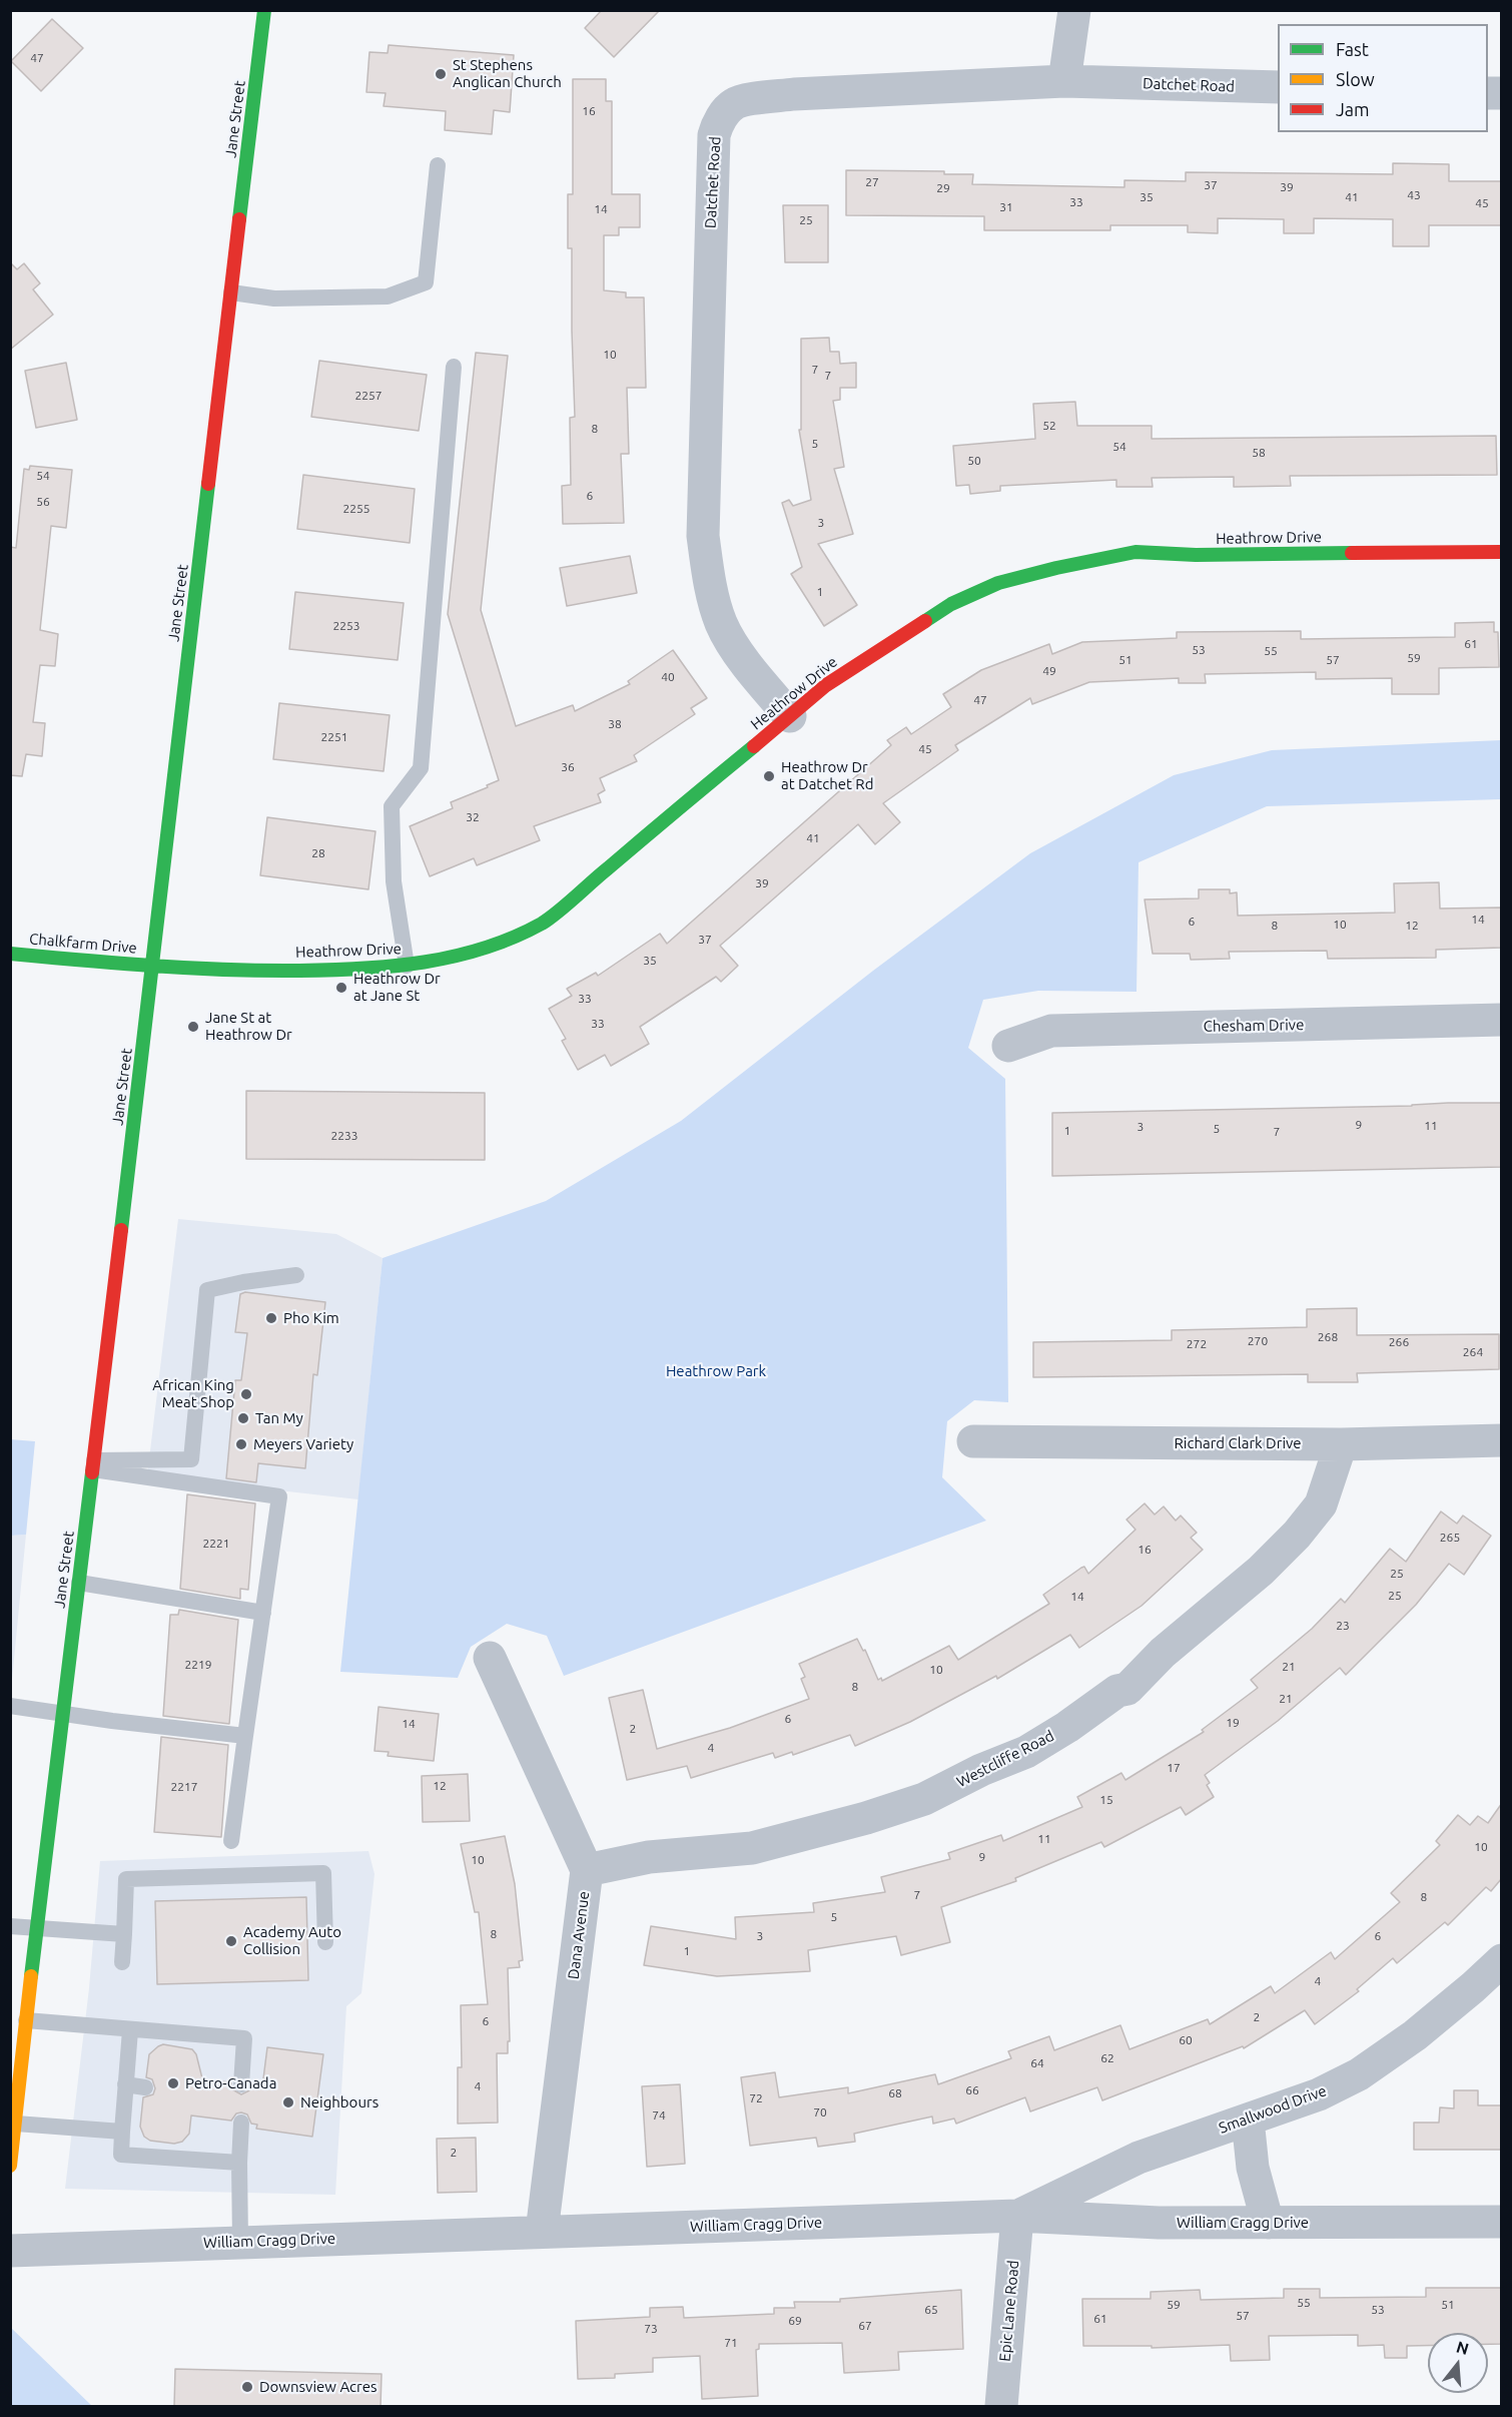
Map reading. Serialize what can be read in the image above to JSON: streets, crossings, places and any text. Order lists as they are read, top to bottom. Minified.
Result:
{"streets":{"main road":["Jane Street","Heathrow Drive","Chalkfarm Drive"],"street":["Datchet Road","Chesham Drive","Richard Clark Drive","Westcliffe Road","Dana Avenue","Smallwood Drive","William Cragg Drive","Epic Lane Road"]},"crossings":[["Datchet Road","Heathrow Drive"],["Jane Street","Heathrow Drive"],["Jane Street","Chalkfarm Drive"],["Heathrow Drive","Chalkfarm Drive"],["Richard Clark Drive","Westcliffe Road"],["Westcliffe Road","Dana Avenue"],["Dana Avenue","William Cragg Drive"],["Smallwood Drive","William Cragg Drive"],["Smallwood Drive","Epic Lane Road"],["William Cragg Drive","Epic Lane Road"]],"parks":["Heathrow Park"],"places":["St Stephens Anglican Church","Heathrow Dr at Datchet Rd","Heathrow Dr at Jane St","Jane St at Heathrow Dr","Pho Kim","African King Meat Shop","Tan My","Meyers Variety","Academy Auto Collision","Petro-Canada","Neighbours","Downsview Acres"],"house_numbers":["47","16","27","37","39","29","43","35","41","33","45","31","14","25","10","7","7","2257","52","8","5","54","58","50","54","6","56","2255","3","1","2253","61","53","55","59","51","57","49","40","47","38","2251","45","36","32","41","28","39","14","6","10","8","12","37","35","33","33","9","11","3","5","1","7","2233","268","270","266","272","264","265","2221","16","25","25","14","23","2219","21","10","8","21","6","19","14","2","4","17","12","2217","15","11","10","9","10","7","8","5","8","3","6","1","4","2","6","60","62","64","4","66","68","72","70","74","2","55","59","51","65","53","57","61","69","67","73","71"],"legend":["Fast","Slow","Jam"],"north":"top"}
